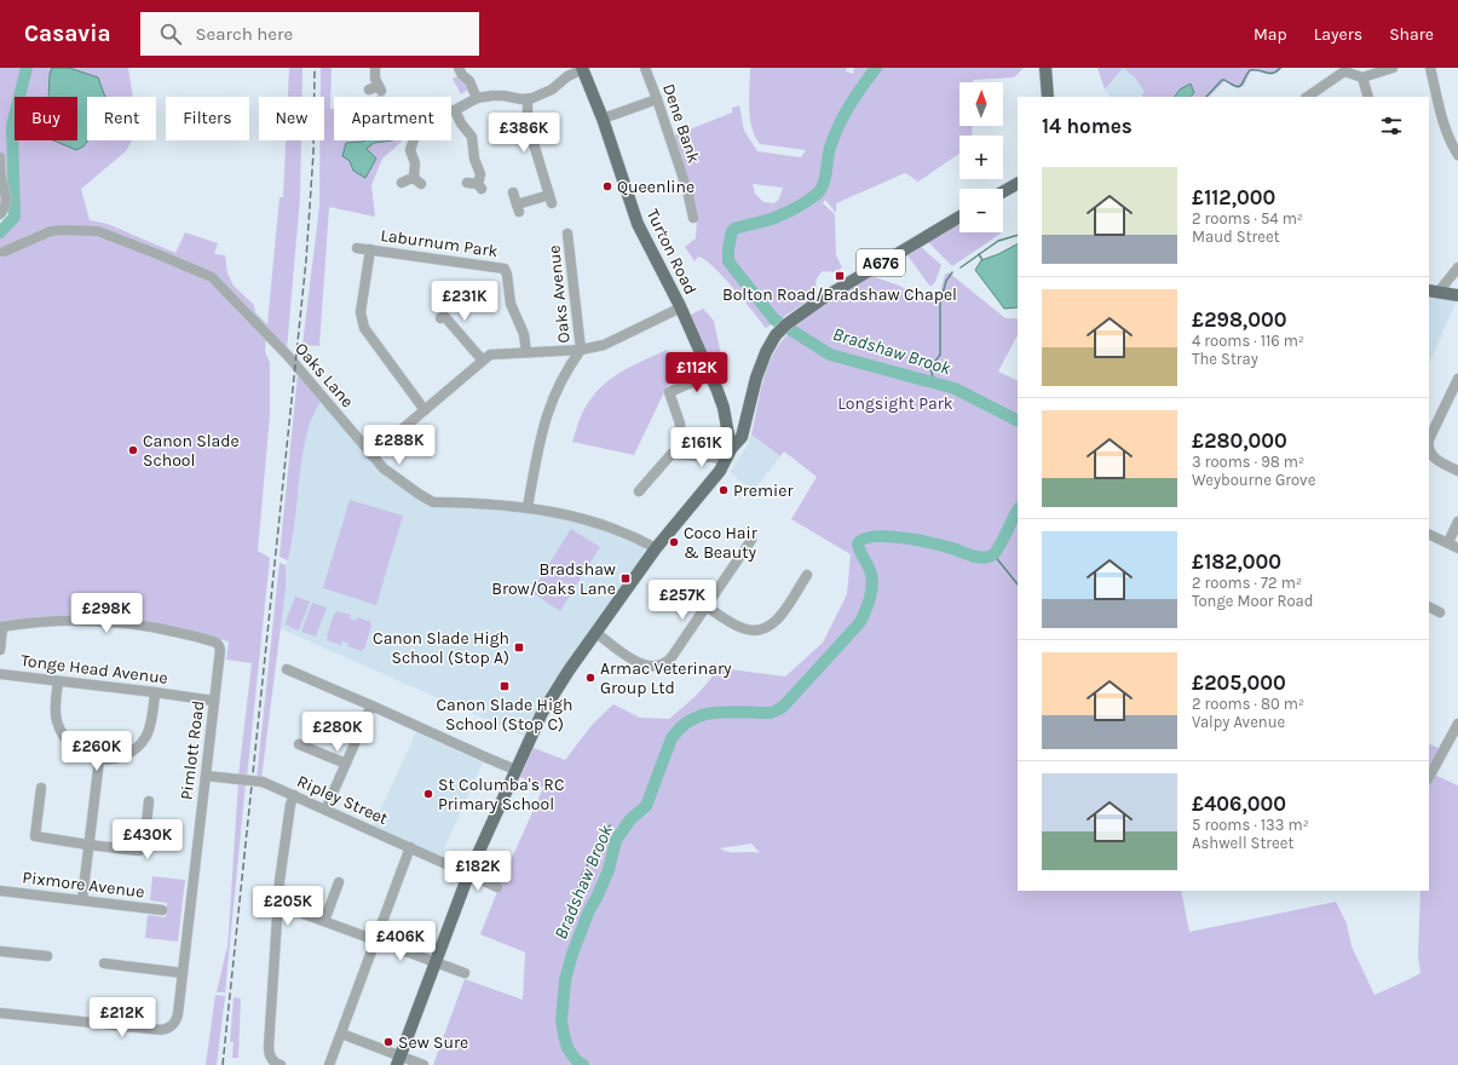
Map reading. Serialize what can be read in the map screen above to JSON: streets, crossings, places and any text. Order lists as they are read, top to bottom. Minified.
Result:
{"streets":{"main road":["Turton Road","A676"],"street":["Dene Bank","Laburnum Park","Oaks Avenue","Oaks Lane","Tonge Head Avenue","Pimlott Road","Ripley Street","Pixmore Avenue"]},"crossings":[["Turton Road","A676"],["Turton Road","Oaks Avenue"],["A676","Oaks Lane"],["A676","Ripley Street"],["Oaks Avenue","Oaks Lane"],["Tonge Head Avenue","Pimlott Road"],["Pimlott Road","Ripley Street"]],"water":["Bradshaw Brook"],"parks":["Longsight Park"],"places":{"other":["Queenline","Canon Slade School","Premier","Coco Hair & Beauty","Armac Veterinary Group Ltd","St Columba's RC Primary School","Sew Sure"],"transit":["Bolton Road/Bradshaw Chapel","Bradshaw Brow/Oaks Lane","Canon Slade High School (Stop A)","Canon Slade High School (Stop C)"]},"north":"top","page":{"header":"Casavia","search":"Search here","nav":["Map","Layers","Share"],"map_buttons":["+","−"],"chip":["Buy","Rent","Filters","New","Apartment"],"heading":"14 homes","price":["£386K","£231K","£112K","£288K","£161K","£257K","£298K","£280K","£260K","£430K","£182K","£205K","£406K","£212K"],"list":[{"name":"£112,000","note":"2 rooms · 54 m² · Maud Street"},{"name":"£298,000","note":"4 rooms · 116 m² · The Stray"},{"name":"£280,000","note":"3 rooms · 98 m² · Weybourne Grove"},{"name":"£182,000","note":"2 rooms · 72 m² · Tonge Moor Road"},{"name":"£205,000","note":"2 rooms · 80 m² · Valpy Avenue"},{"name":"£406,000","note":"5 rooms · 133 m² · Ashwell Street"}]}}
